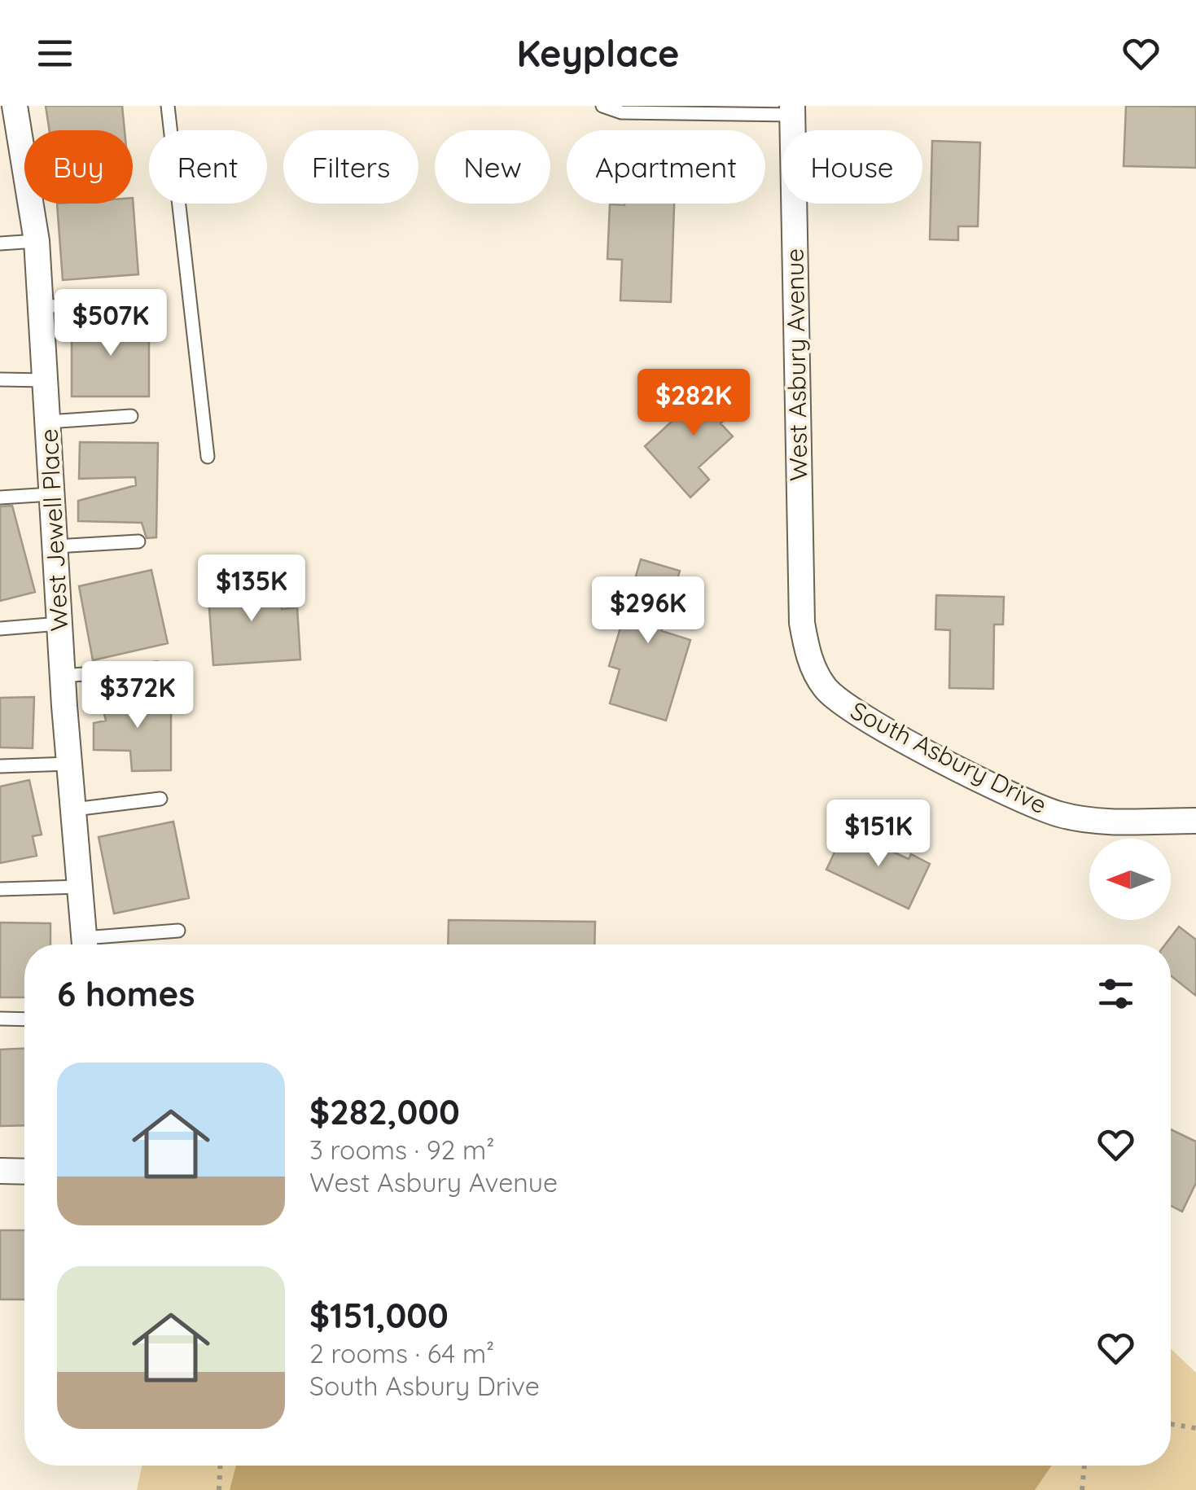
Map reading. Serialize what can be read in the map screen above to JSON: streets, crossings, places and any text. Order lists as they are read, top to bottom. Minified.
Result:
{"streets":{"street":["West Asbury Avenue","West Jewell Place","South Asbury Drive"]},"crossings":[["West Asbury Avenue","South Asbury Drive"]],"north":"left","page":{"header":"Keyplace","chip":["Buy","Rent","Filters","New","Apartment","House"],"price":["$507K","$282K","$135K","$296K","$372K","$151K"],"heading":"6 homes","list":[{"name":"$282,000","note":"3 rooms · 92 m² · West Asbury Avenue"},{"name":"$151,000","note":"2 rooms · 64 m² · South Asbury Drive"}]}}
